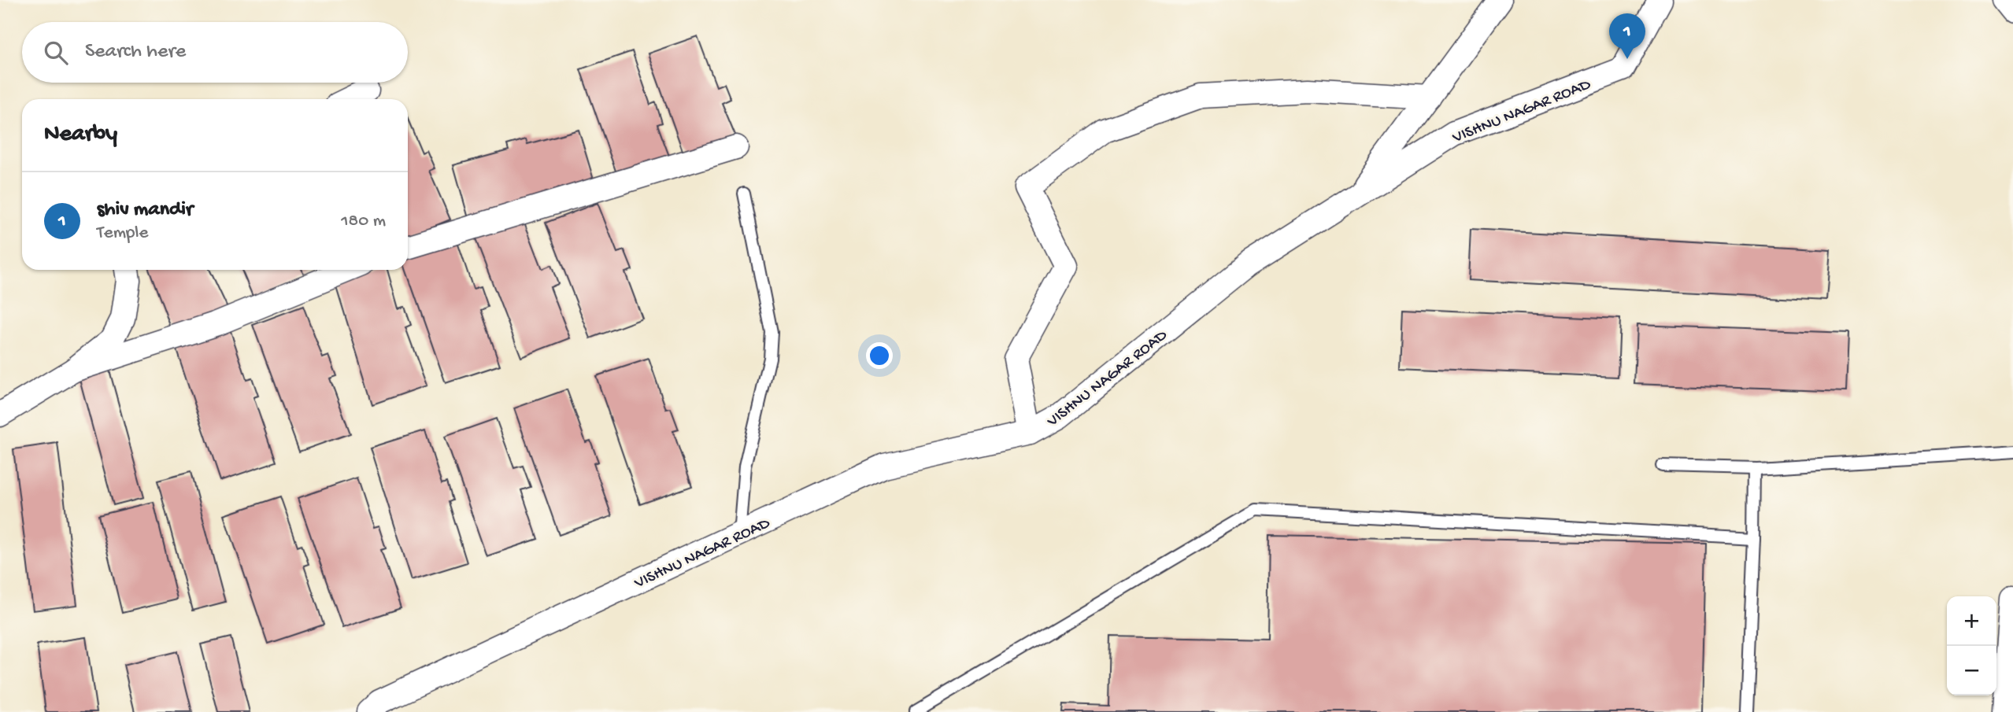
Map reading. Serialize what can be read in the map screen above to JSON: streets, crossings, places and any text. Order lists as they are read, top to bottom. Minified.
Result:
{"streets":{"street":["VISHNU NAGAR ROAD"]},"page":{"pins":"1","search":"Search here","heading":"Nearby","list":[{"mark":"1","name":"shiv mandir","note":"Temple","value":"180 m"}],"map_buttons":["+","−"]}}
